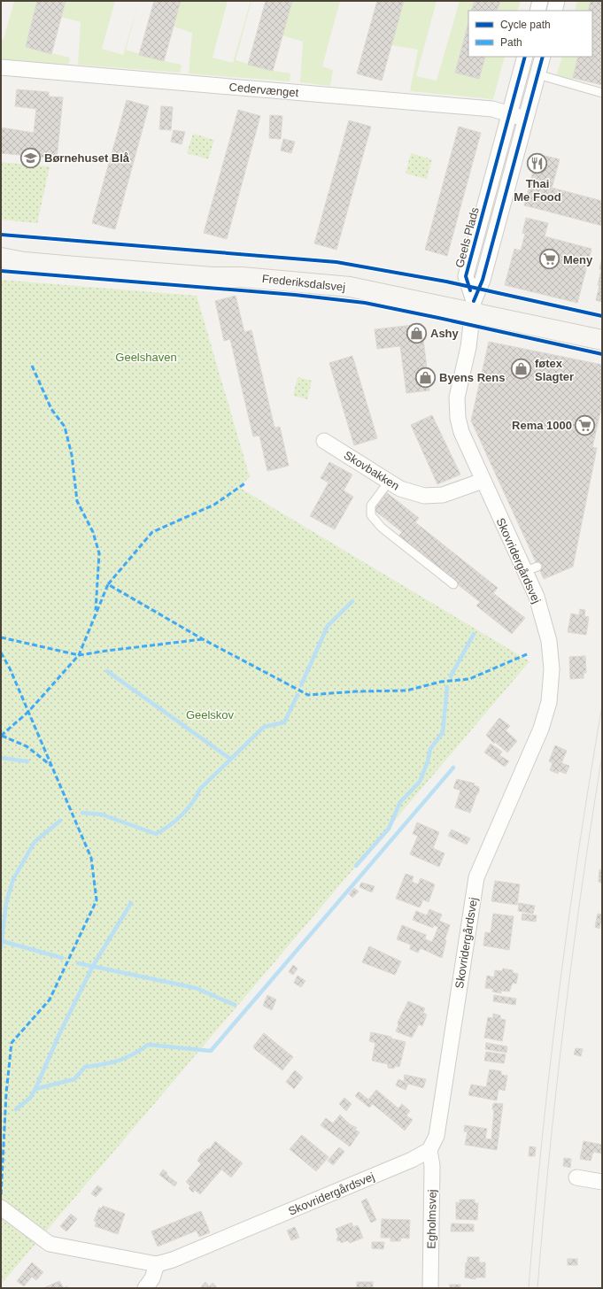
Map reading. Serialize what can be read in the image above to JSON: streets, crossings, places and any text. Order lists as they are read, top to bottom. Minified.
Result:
{"streets":{"street":["Cedervænget","Geels Plads","Frederiksdalsvej","Skovbakken","Skovridergårdsvej","Egholmsvej"]},"crossings":[["Cedervænget","Geels Plads"],["Geels Plads","Frederiksdalsvej"],["Geels Plads","Skovridergårdsvej"],["Frederiksdalsvej","Skovridergårdsvej"],["Skovbakken","Skovridergårdsvej"],["Skovridergårdsvej","Egholmsvej"]],"parks":["Geelshaven","Geelskov"],"places":{"school or university":["Børnehuset Blå"],"restaurant":["Thai Me Food"],"supermarket":["Meny","Rema 1000"],"shop":["Ashy","føtex Slagter","Byens Rens"]},"legend":["Cycle path","Path"]}
